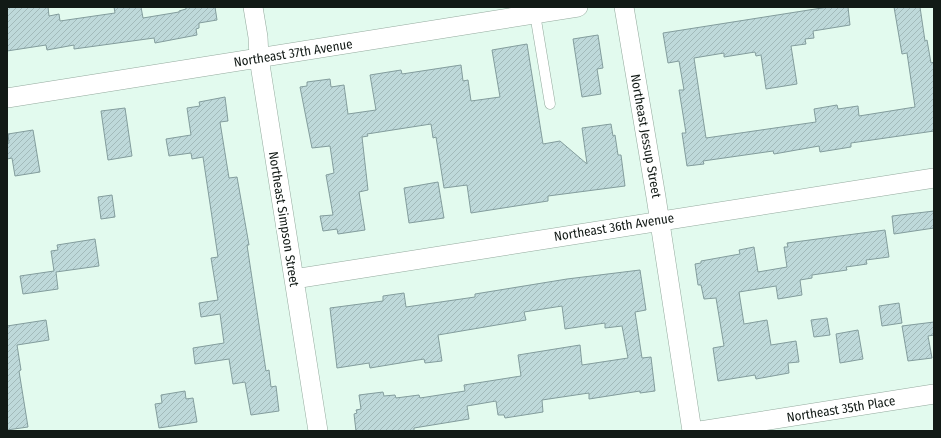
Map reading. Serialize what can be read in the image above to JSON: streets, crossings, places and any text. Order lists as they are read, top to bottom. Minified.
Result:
{"streets":{"street":["Northeast 37th Avenue","Northeast Jessup Street","Northeast Simpson Street","Northeast 36th Avenue","Northeast 35th Place"]},"crossings":[["Northeast 37th Avenue","Northeast Simpson Street"],["Northeast Jessup Street","Northeast 36th Avenue"],["Northeast Simpson Street","Northeast 36th Avenue"]]}
